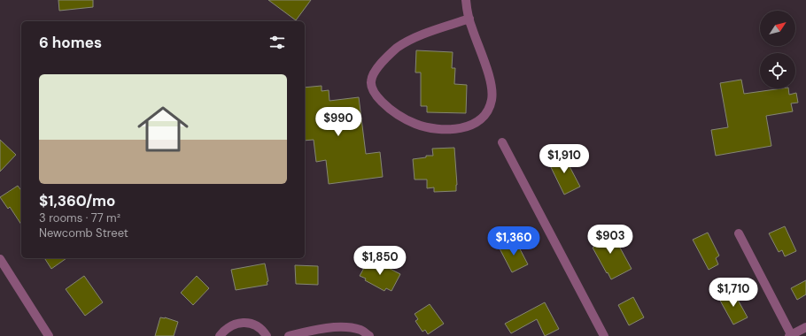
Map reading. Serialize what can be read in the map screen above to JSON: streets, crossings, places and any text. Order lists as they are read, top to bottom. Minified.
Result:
{"north":"top right","page":{"heading":"6 homes","list":[{"name":"$1,360/mo","note":"3 rooms · 77 m² · Newcomb Street"}],"price":["$990","$1,910","$903","$1,360","$1,850","$1,710"]}}
